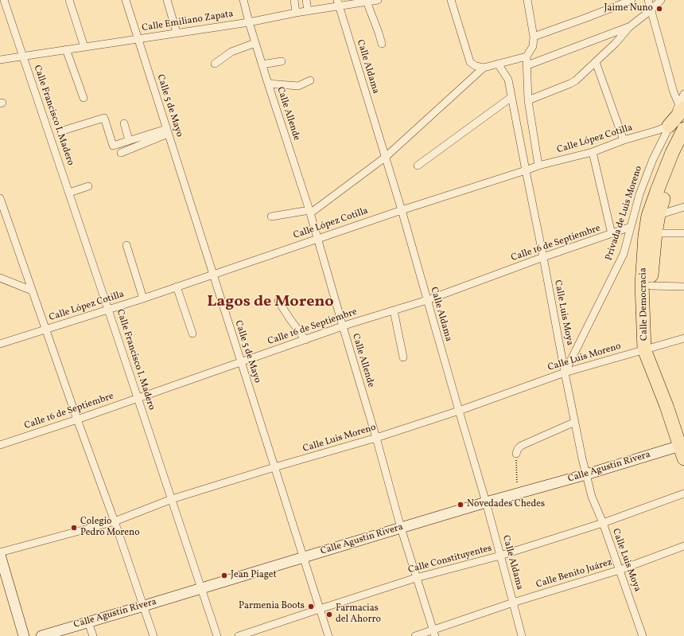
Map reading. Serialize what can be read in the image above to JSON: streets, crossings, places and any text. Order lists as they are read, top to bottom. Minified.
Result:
{"streets":{"highway":["Calle Democracia"],"main road":["Calle Agustín Rivera"],"street":["Calle Emiliano Zapata","Calle Aldama","Calle 5 de Mayo","Calle Allende","Calle Francisco I. Madero","Calle López Cotilla","Privada de Luis Moreno","Calle 16 de Septiembre","Calle Luis Moya","Calle Luis Moreno","Calle Constituyentes","Calle Benito Juárez"]},"crossings":[["Calle Emiliano Zapata","Calle Aldama"],["Calle Emiliano Zapata","Calle 5 de Mayo"],["Calle Emiliano Zapata","Calle Allende"],["Calle Emiliano Zapata","Calle Francisco I. Madero"],["Calle Aldama","Calle López Cotilla"],["Calle Aldama","Calle 16 de Septiembre"],["Calle Aldama","Calle Luis Moreno"],["Calle Aldama","Calle Agustín Rivera"],["Calle Aldama","Calle Constituyentes"],["Calle Aldama","Calle Benito Juárez"],["Calle 5 de Mayo","Calle López Cotilla"],["Calle 5 de Mayo","Calle 16 de Septiembre"],["Calle 5 de Mayo","Calle Luis Moreno"],["Calle 5 de Mayo","Calle Agustín Rivera"],["Calle 5 de Mayo","Calle Constituyentes"],["Calle Allende","Calle López Cotilla"],["Calle Allende","Calle 16 de Septiembre"],["Calle Allende","Calle Luis Moreno"],["Calle Allende","Calle Agustín Rivera"],["Calle Allende","Calle Constituyentes"],["Calle Allende","Calle Benito Juárez"],["Calle Francisco I. Madero","Calle López Cotilla"],["Calle Francisco I. Madero","Calle 16 de Septiembre"],["Calle Francisco I. Madero","Calle Luis Moreno"],["Calle Francisco I. Madero","Calle Agustín Rivera"],["Calle López Cotilla","Privada de Luis Moreno"],["Calle López Cotilla","Calle Luis Moya"],["Privada de Luis Moreno","Calle 16 de Septiembre"],["Privada de Luis Moreno","Calle Luis Moya"],["Privada de Luis Moreno","Calle Luis Moreno"],["Calle 16 de Septiembre","Calle Luis Moya"],["Calle Democracia","Calle Luis Moreno"],["Calle Democracia","Calle Agustín Rivera"],["Calle Luis Moya","Calle Luis Moreno"],["Calle Luis Moya","Calle Agustín Rivera"],["Calle Luis Moya","Calle Constituyentes"],["Calle Luis Moya","Calle Benito Juárez"]],"districts":["Lagos de Moreno"],"places":["Jaime Nuno","Novedades Chedes","Colegio Pedro Moreno","Jean Piaget","Parmenia Boots","Farmacias del Ahorro"]}
